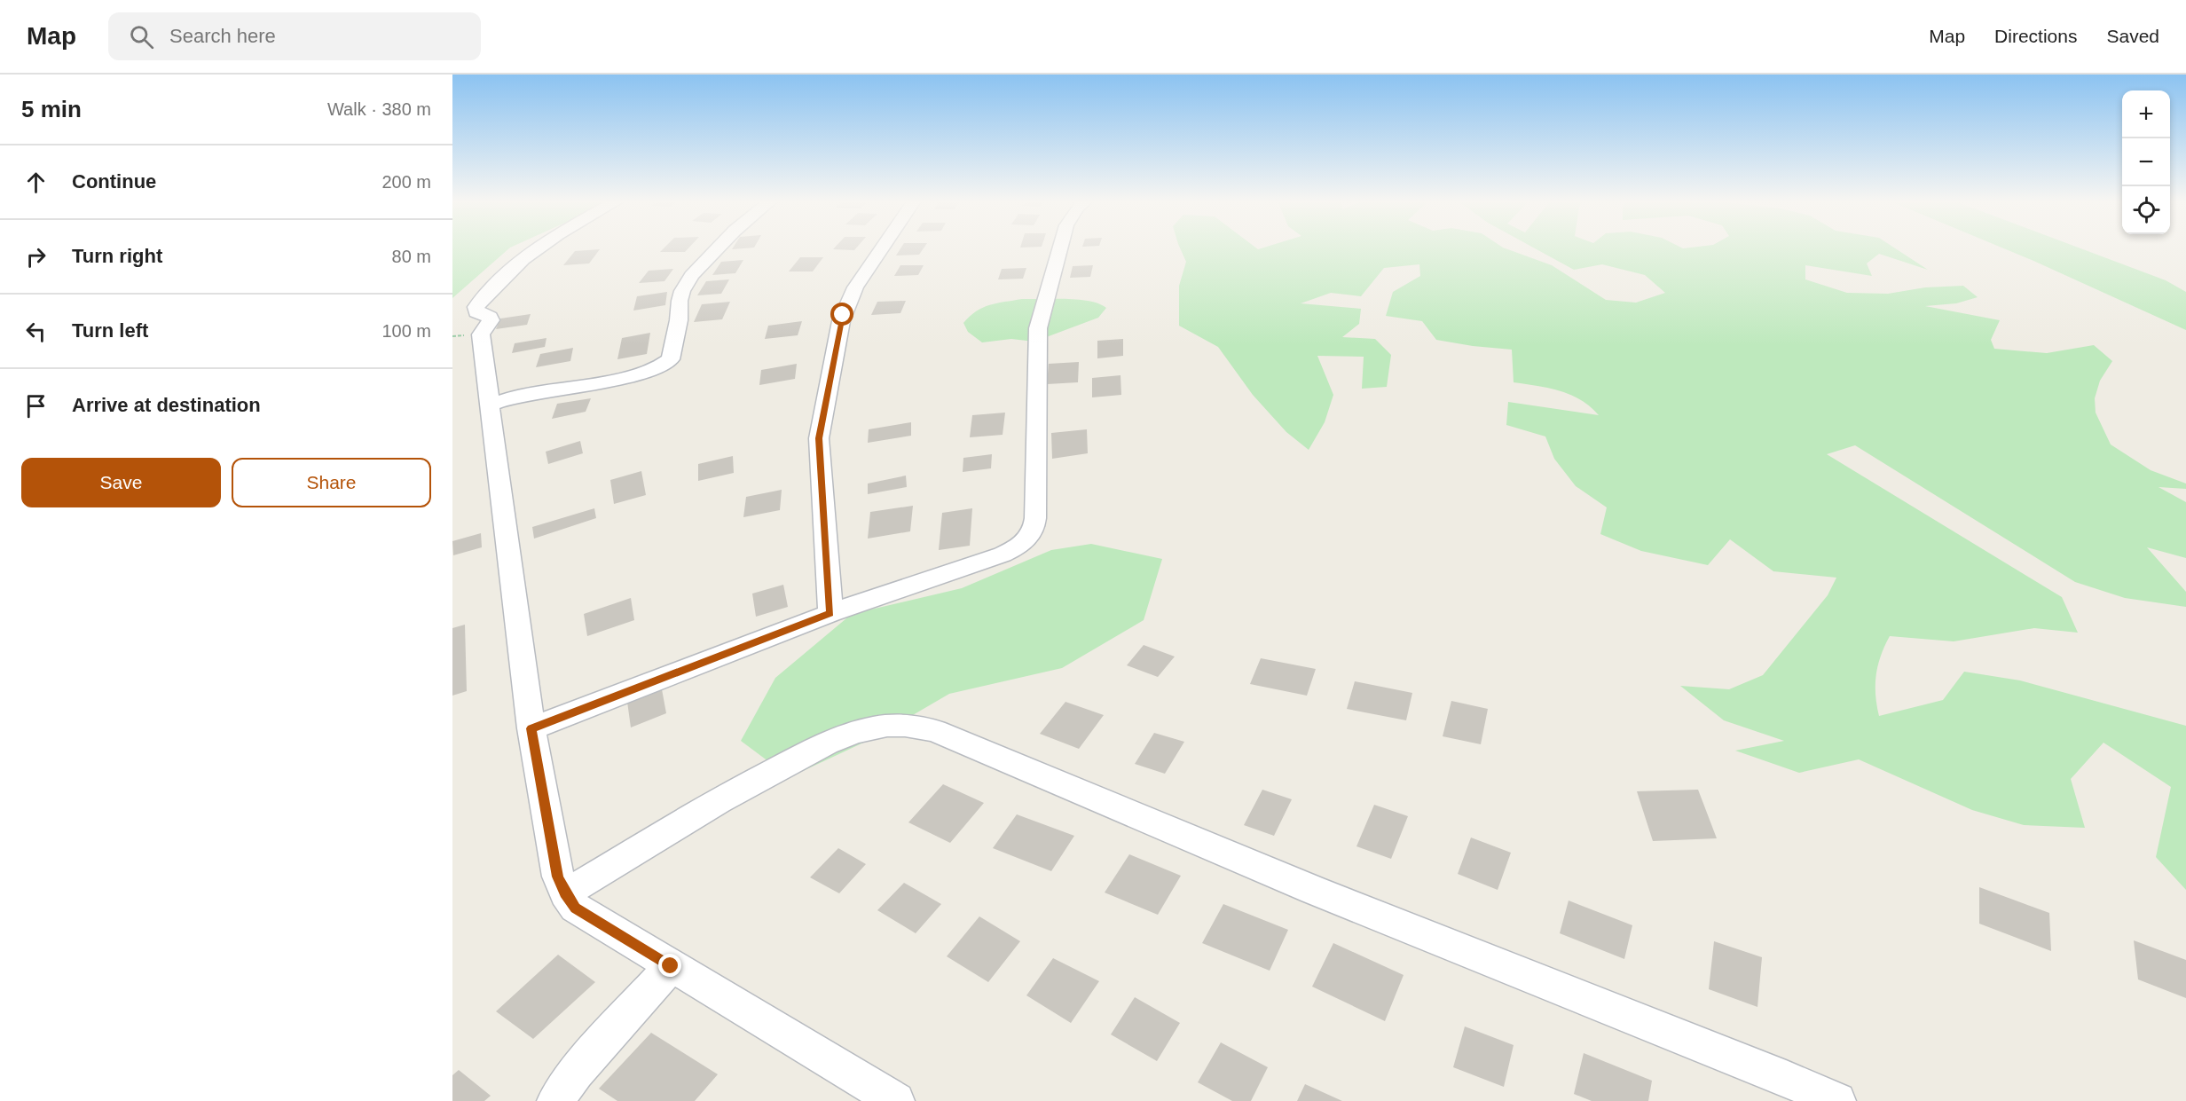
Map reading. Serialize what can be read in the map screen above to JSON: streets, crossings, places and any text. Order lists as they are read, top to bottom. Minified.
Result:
{"page":{"header":"Map","search":"Search here","nav":["Map","Directions","Saved"],"heading":["5 min","Walk · 380 m"],"map_buttons":["+","−"],"list":[["Continue","200 m"],["Turn right","80 m"],["Turn left","100 m"],"Arrive at destination"],"buttons":["Save","Share"]}}
